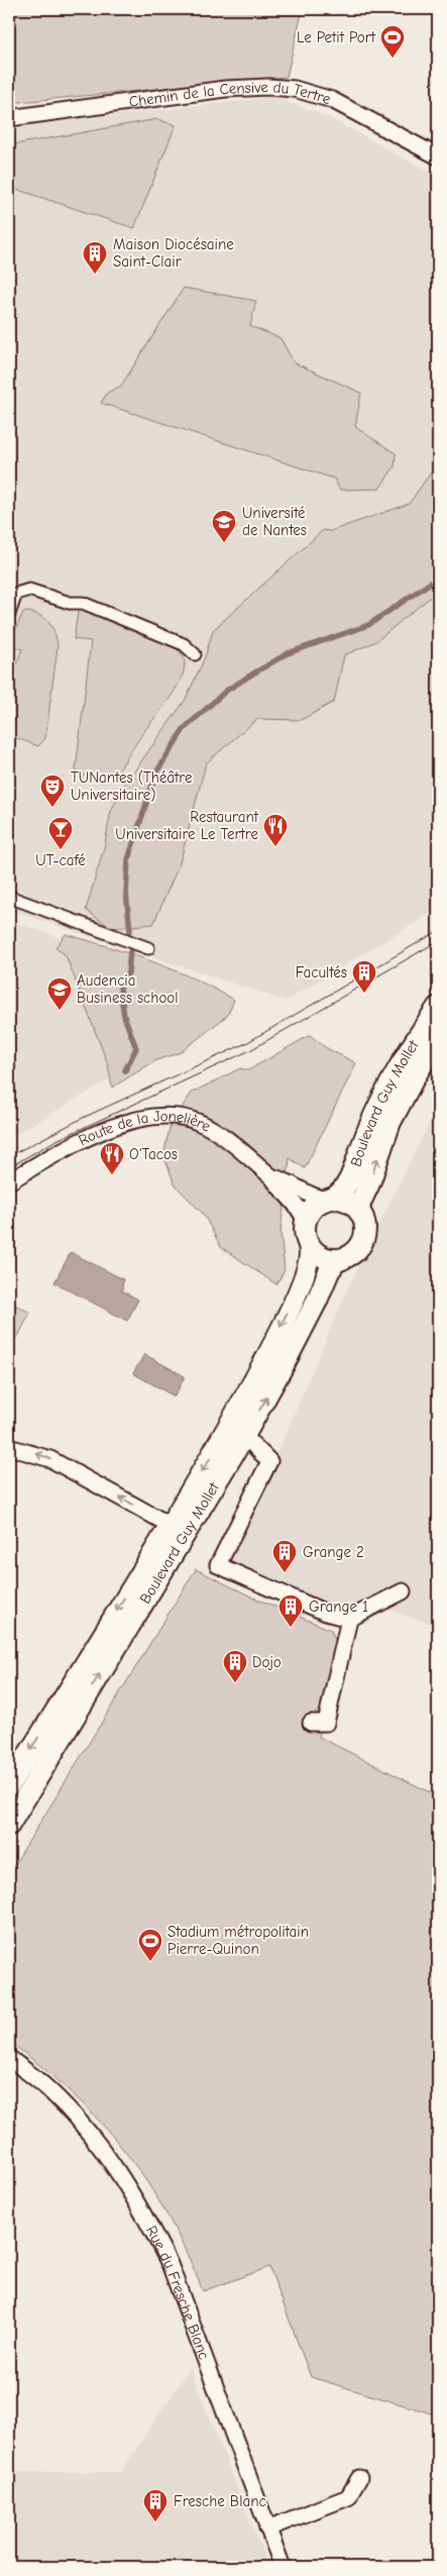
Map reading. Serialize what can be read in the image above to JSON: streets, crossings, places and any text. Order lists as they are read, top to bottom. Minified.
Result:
{"streets":{"main road":["Boulevard Guy Mollet"],"street":["Chemin de la Censive du Tertre","Route de la Jonelière","Rue du Fresche Blanc"]},"crossings":[["Boulevard Guy Mollet","Route de la Jonelière"]],"places":{"sports":["Le Petit Port","Stadium métropolitain Pierre-Quinon"],"building":["Maison Diocésaine Saint-Clair","Facultés","Grange 2","Grange 1","Dojo","Fresche Blanc"],"school or university":["Université de Nantes","Audencia Business school"],"theatre":["TUNantes (Théâtre Universitaire)"],"restaurant":["Restaurant Universitaire Le Tertre","O'Tacos"],"bar":["UT-café"]}}
